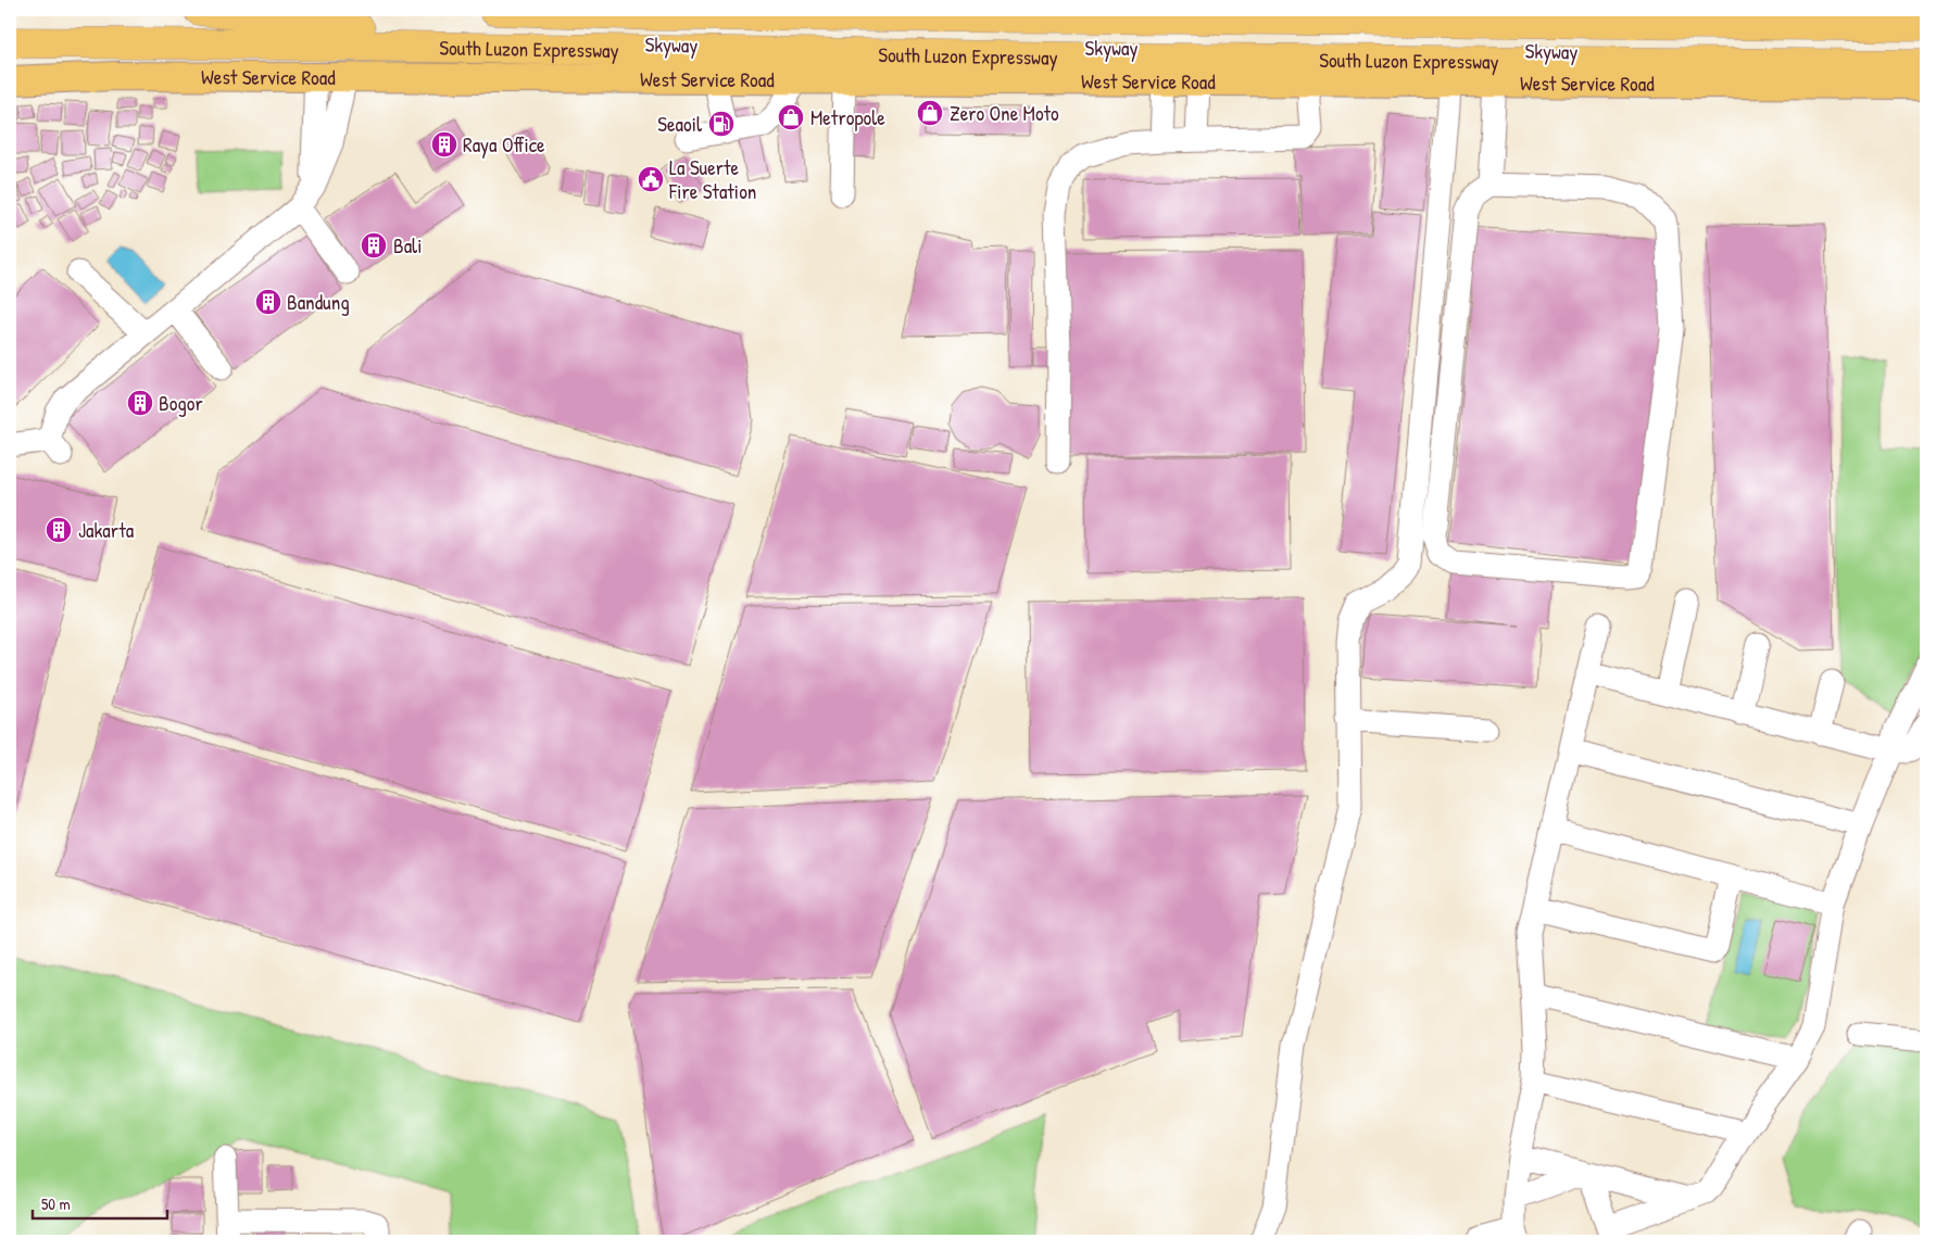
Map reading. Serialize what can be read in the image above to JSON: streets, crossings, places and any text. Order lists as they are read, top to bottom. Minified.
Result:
{"streets":{"highway":["Skyway","South Luzon Expressway"],"main road":["West Service Road"]},"places":{"shop":["Zero One Moto","Metropole"],"fuel station":["Seaoil"],"building":["Raya Office","Bali","Bandung","Bogor","Jakarta"],"public building":["La Suerte Fire Station"]},"scale_bar":"50 m"}
